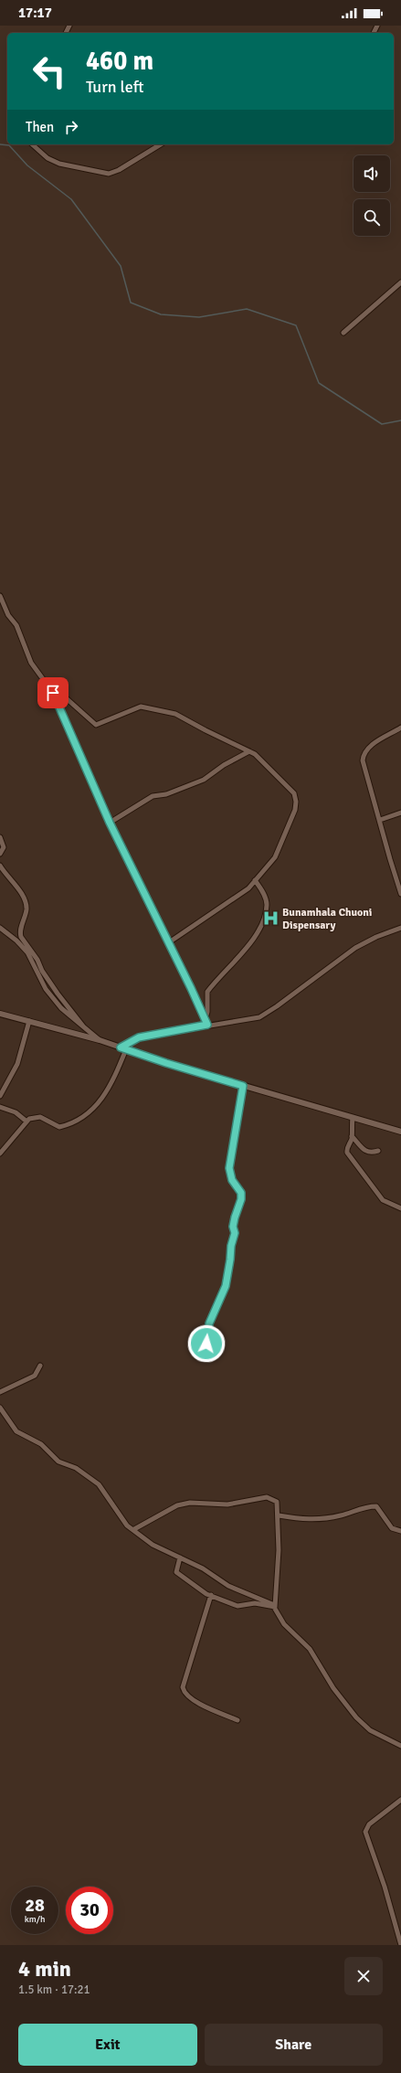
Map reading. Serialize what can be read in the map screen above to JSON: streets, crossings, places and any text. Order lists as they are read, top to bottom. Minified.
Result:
{"places":{"hospital":["Bunamhala Chuoni Dispensary"]},"page":{"status":"17:17","turn":["460 m","Turn left"],"then":"Then","speed":"28 km/h","limit":"30","heading":["4 min","1.5 km · 17:21"],"buttons":["Exit","Share"]}}
